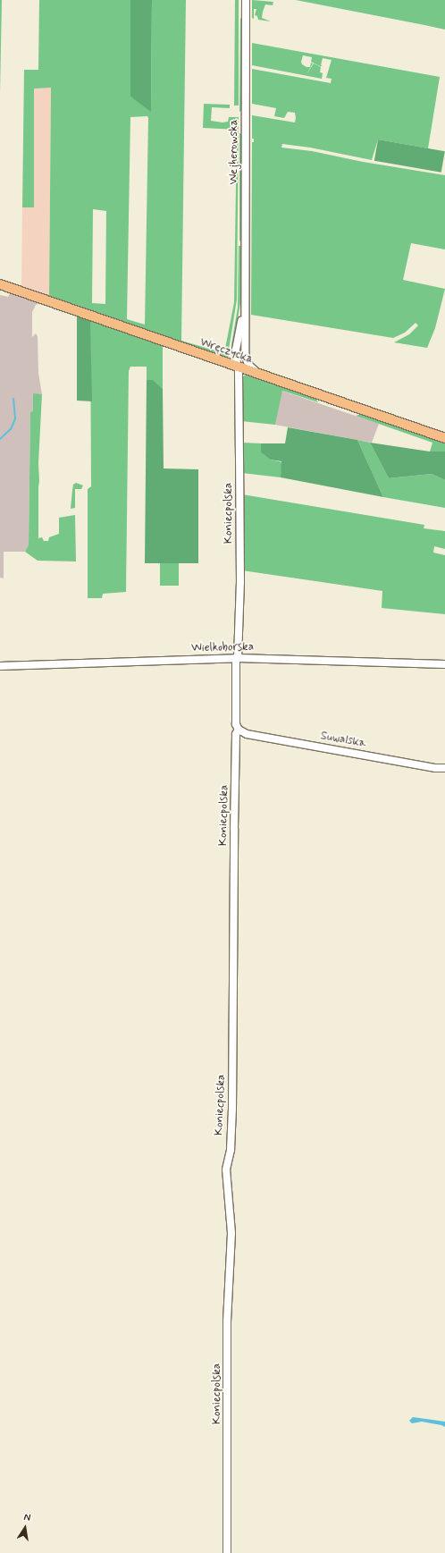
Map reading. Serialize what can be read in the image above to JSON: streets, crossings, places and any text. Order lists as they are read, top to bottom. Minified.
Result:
{"streets":{"main road":["Wręczycka"],"street":["Wejherowska","Koniecpolska","Wielkoborska","Suwalska"]},"crossings":[["Wejherowska","Wręczycka"],["Wejherowska","Koniecpolska"],["Wręczycka","Koniecpolska"],["Koniecpolska","Wielkoborska"],["Koniecpolska","Suwalska"]],"north":"top"}
